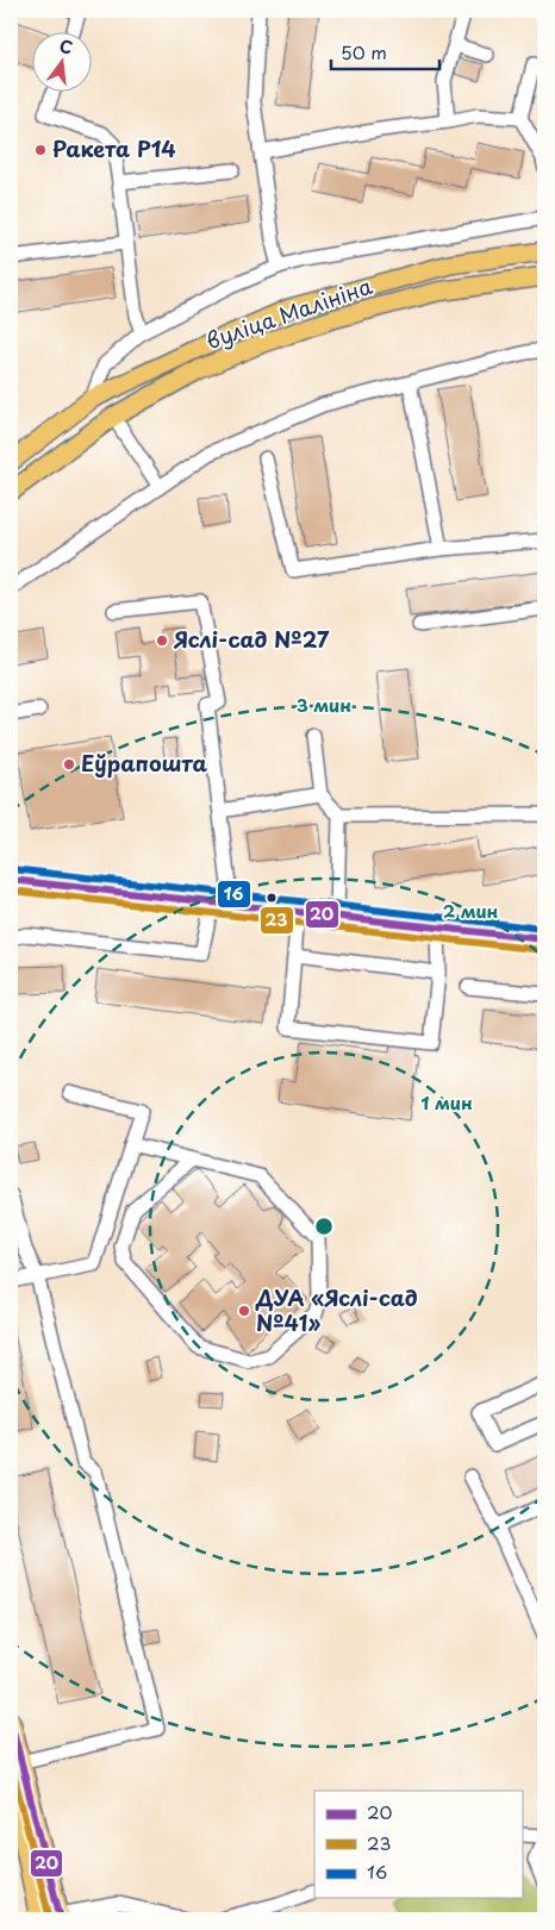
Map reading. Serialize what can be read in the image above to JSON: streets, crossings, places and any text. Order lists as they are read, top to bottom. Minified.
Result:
{"streets":{"main road":["вуліца Малініна"]},"places":["Ракета Р14","Яслі-сад №27","Еўрапошта","ДУА «Яслі-сад №41»"],"lines":["transit line 16","transit line 20","transit line 23"],"legend":["20","23","16"],"scale_bar":"50 m","north":"top","rings":["3 мин","2 мин","1 мин"]}
